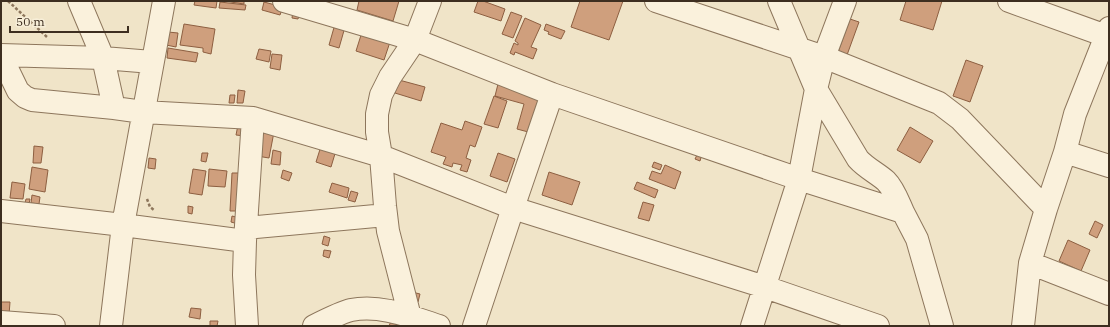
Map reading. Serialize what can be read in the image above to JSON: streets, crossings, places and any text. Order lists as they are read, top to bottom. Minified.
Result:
{"scale_bar":"50 m"}
